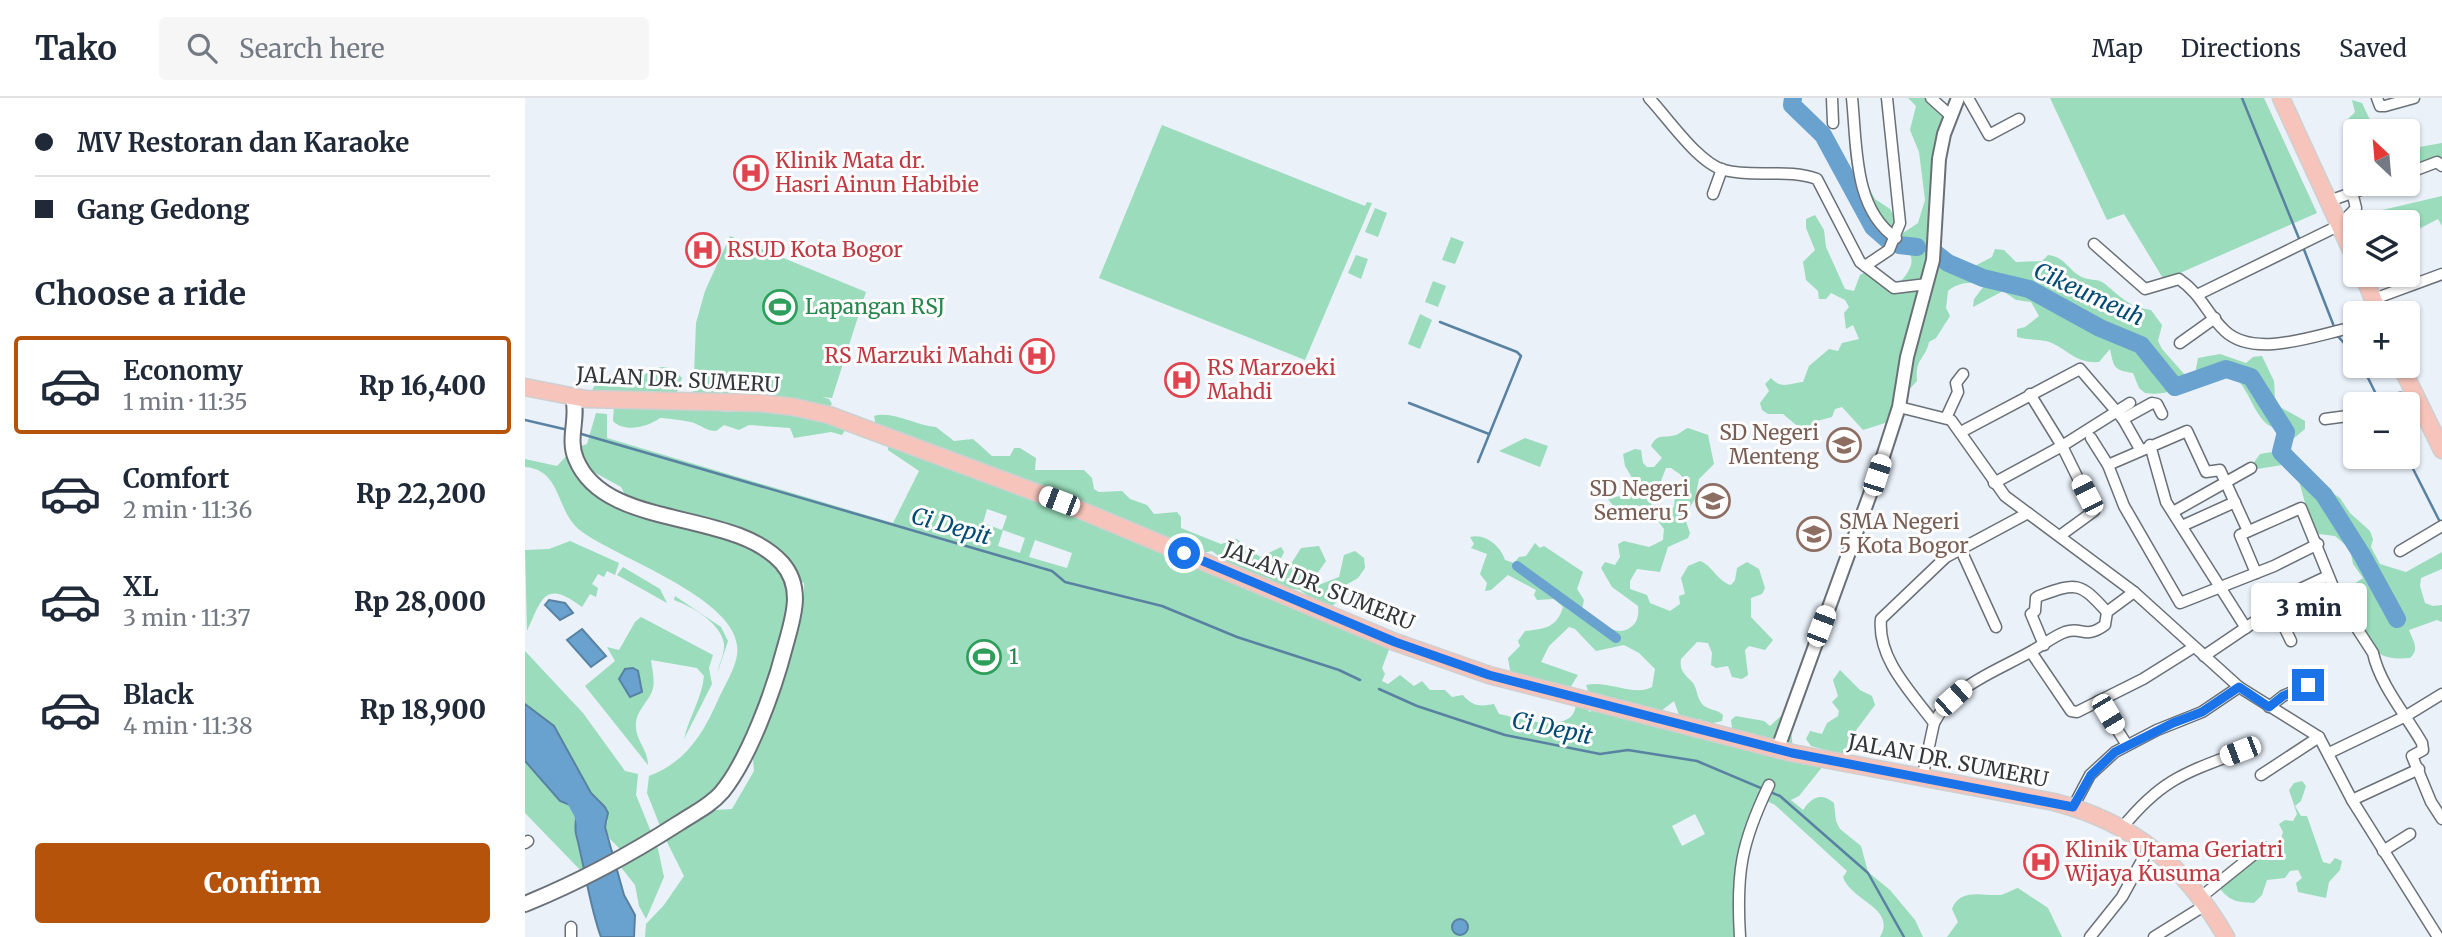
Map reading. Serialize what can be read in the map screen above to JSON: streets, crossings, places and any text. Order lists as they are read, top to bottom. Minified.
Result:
{"streets":{"main road":["JALAN DR. SUMERU"]},"water":["Cikeumeuh","Ci Depit"],"places":{"hospital":["Klinik Mata dr. Hasri Ainun Habibie","RSUD Kota Bogor","RS Marzuki Mahdi","RS Marzoeki Mahdi","Klinik Utama Geriatri Wijaya Kusuma"],"sports":["Lapangan RSJ","1"],"school or university":["SD Negeri Menteng","SD Negeri Semeru 5","SMA Negeri 5 Kota Bogor"]},"north":"top left","page":{"header":"Tako","search":"Search here","nav":["Map","Directions","Saved"],"banner":["MV Restoran dan Karaoke","Gang Gedong"],"map_buttons":["+","−"],"heading":"Choose a ride","list":[{"name":"Economy","note":"1 min · 11:35","value":"Rp 16,400"},{"name":"Comfort","note":"2 min · 11:36","value":"Rp 22,200"},{"name":"XL","note":"3 min · 11:37","value":"Rp 28,000"},{"name":"Black","note":"4 min · 11:38","value":"Rp 18,900"}],"bubble":"3 min","buttons":"Confirm"}}
